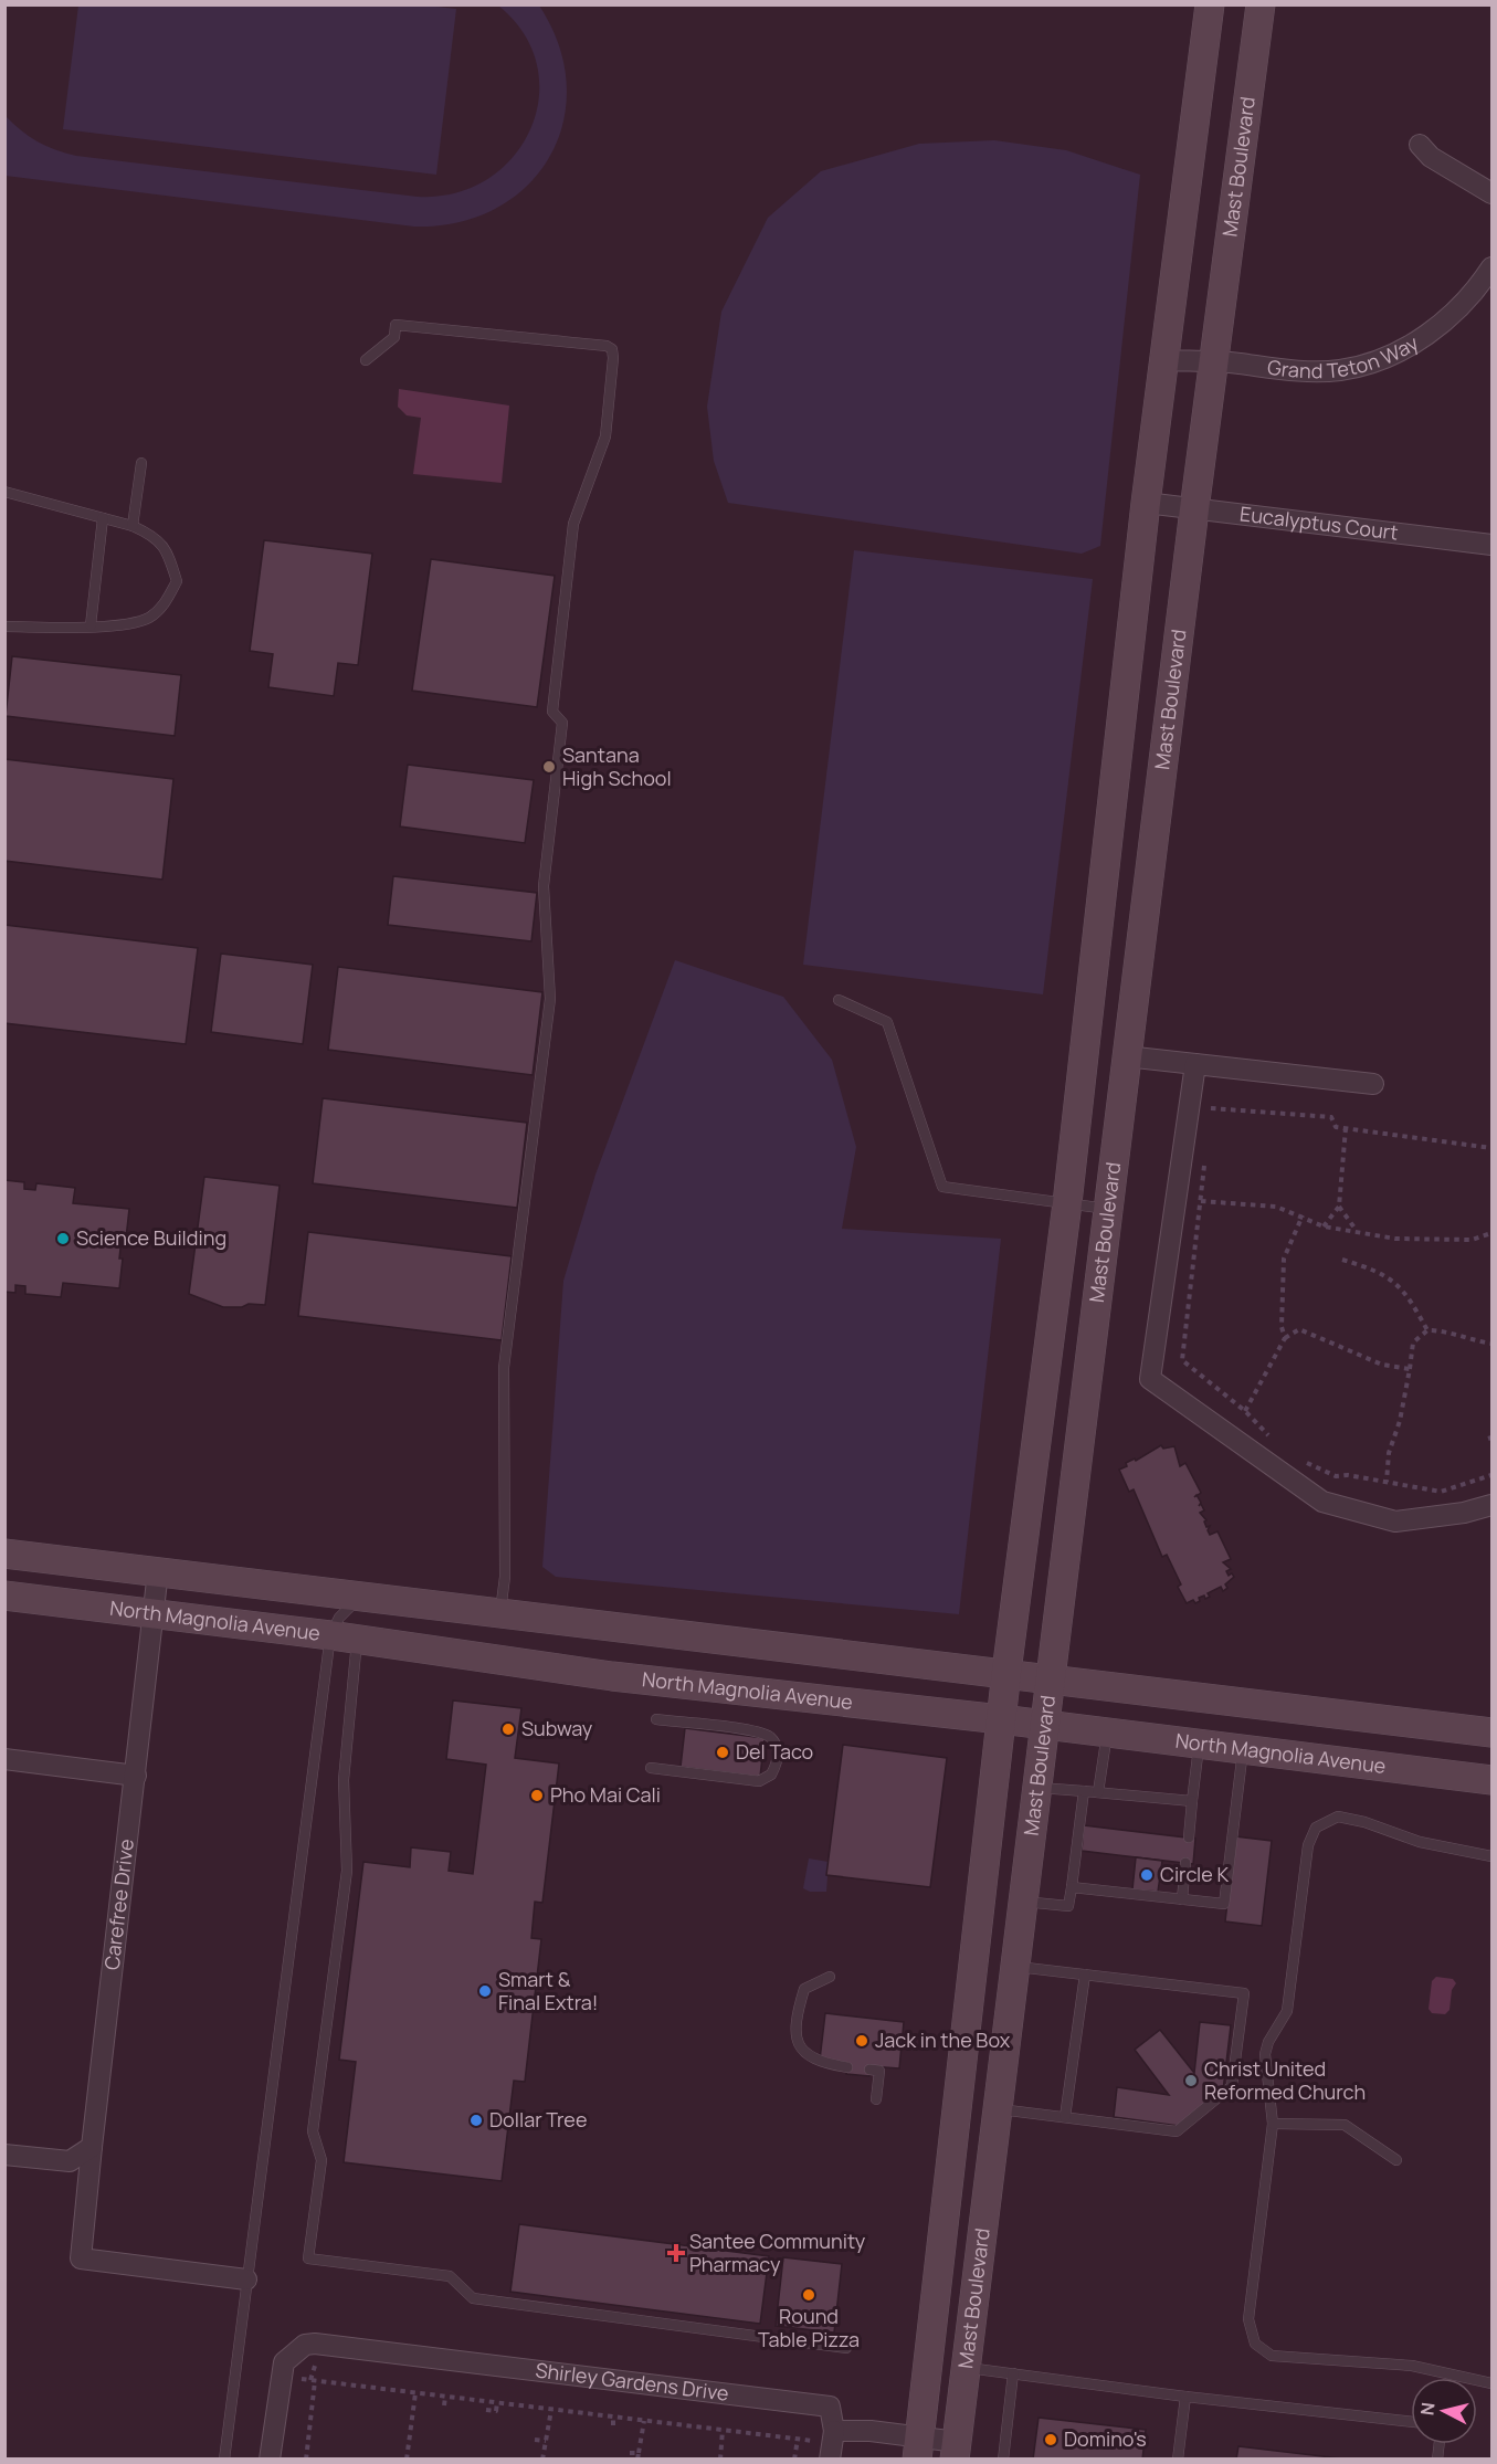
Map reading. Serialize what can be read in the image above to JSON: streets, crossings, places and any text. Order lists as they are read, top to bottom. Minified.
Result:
{"streets":{"main road":["Mast Boulevard","North Magnolia Avenue"],"street":["Grand Teton Way","Eucalyptus Court","Carefree Drive","Shirley Gardens Drive"]},"crossings":[["Mast Boulevard","Grand Teton Way"],["Mast Boulevard","Eucalyptus Court"],["Mast Boulevard","North Magnolia Avenue"],["North Magnolia Avenue","Carefree Drive"]],"places":{"other":["Santana High School","Science Building","Subway","Del Taco","Pho Mai Cali","Circle K","Smart & Final Extra!","Jack in the Box","Christ United Reformed Church","Dollar Tree","Round Table Pizza","Domino's"],"health":["Santee Community Pharmacy"]},"north":"left"}
